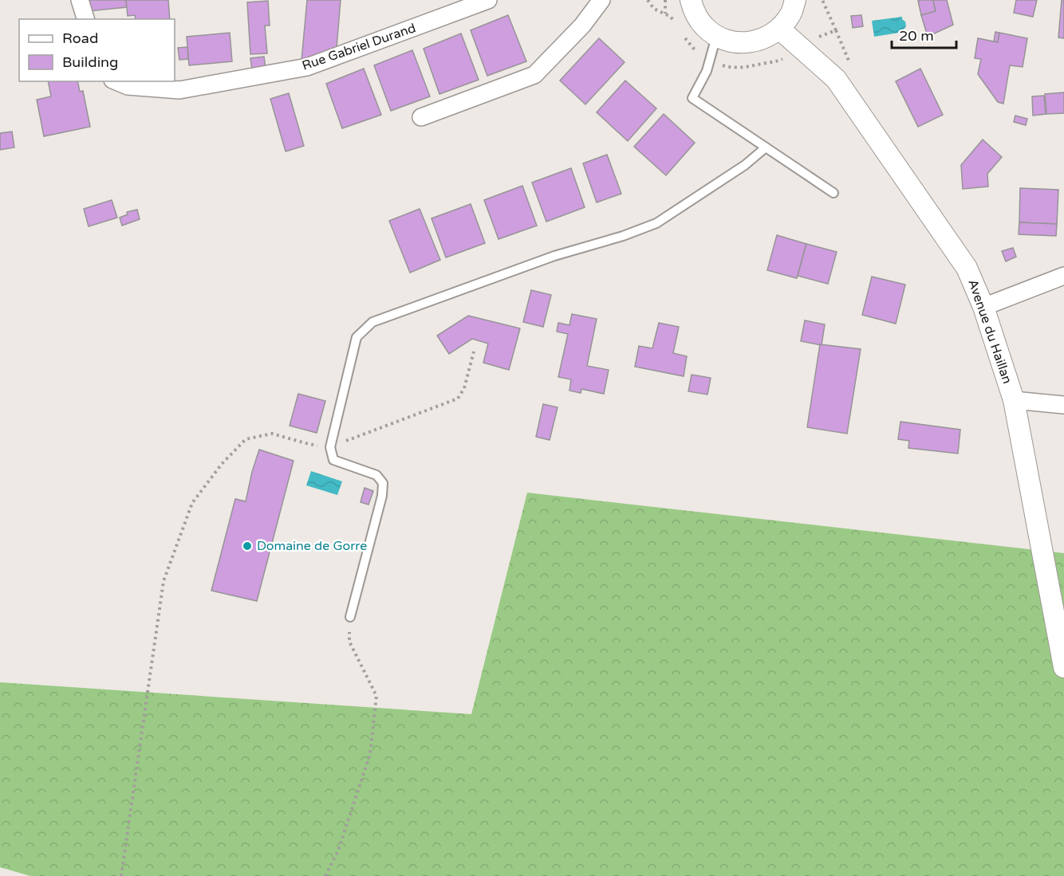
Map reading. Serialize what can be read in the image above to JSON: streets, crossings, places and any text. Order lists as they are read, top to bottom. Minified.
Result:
{"streets":{"street":["Rue Gabriel Durand","Avenue du Haillan"]},"places":["Domaine de Gorre"],"legend":["Road","Building"],"scale_bar":"20 m"}
